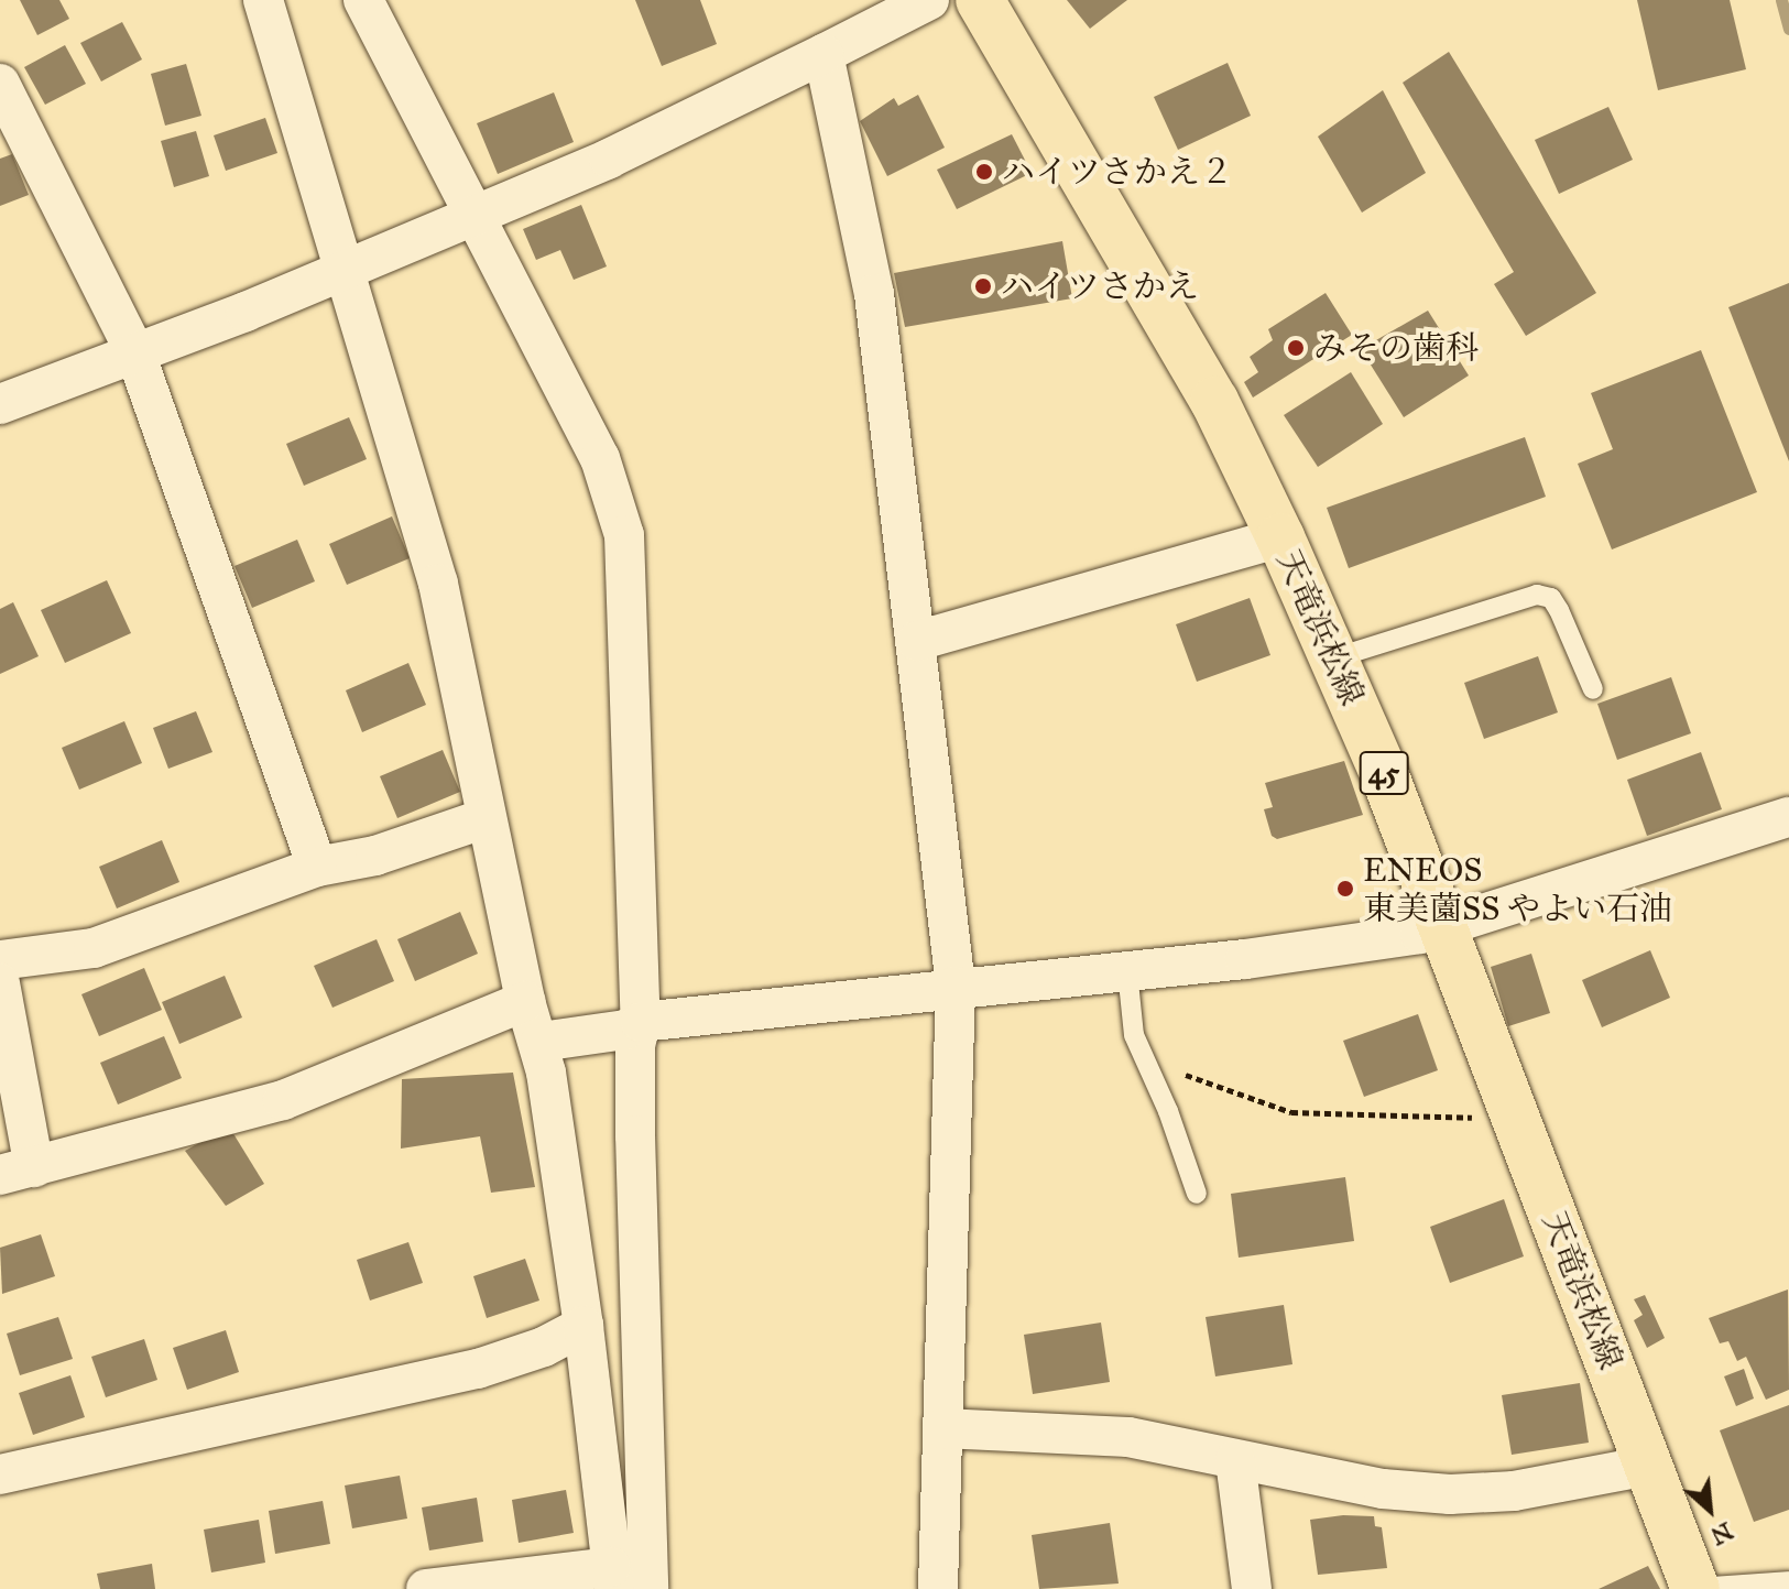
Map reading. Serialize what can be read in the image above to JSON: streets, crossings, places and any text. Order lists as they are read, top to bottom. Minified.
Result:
{"streets":{"main road":["天竜浜松線","45"]},"places":["ハイツさかえ２","ハイツさかえ","みその歯科","ENEOS 東美薗SS やよい石油"],"north":"bottom right"}
